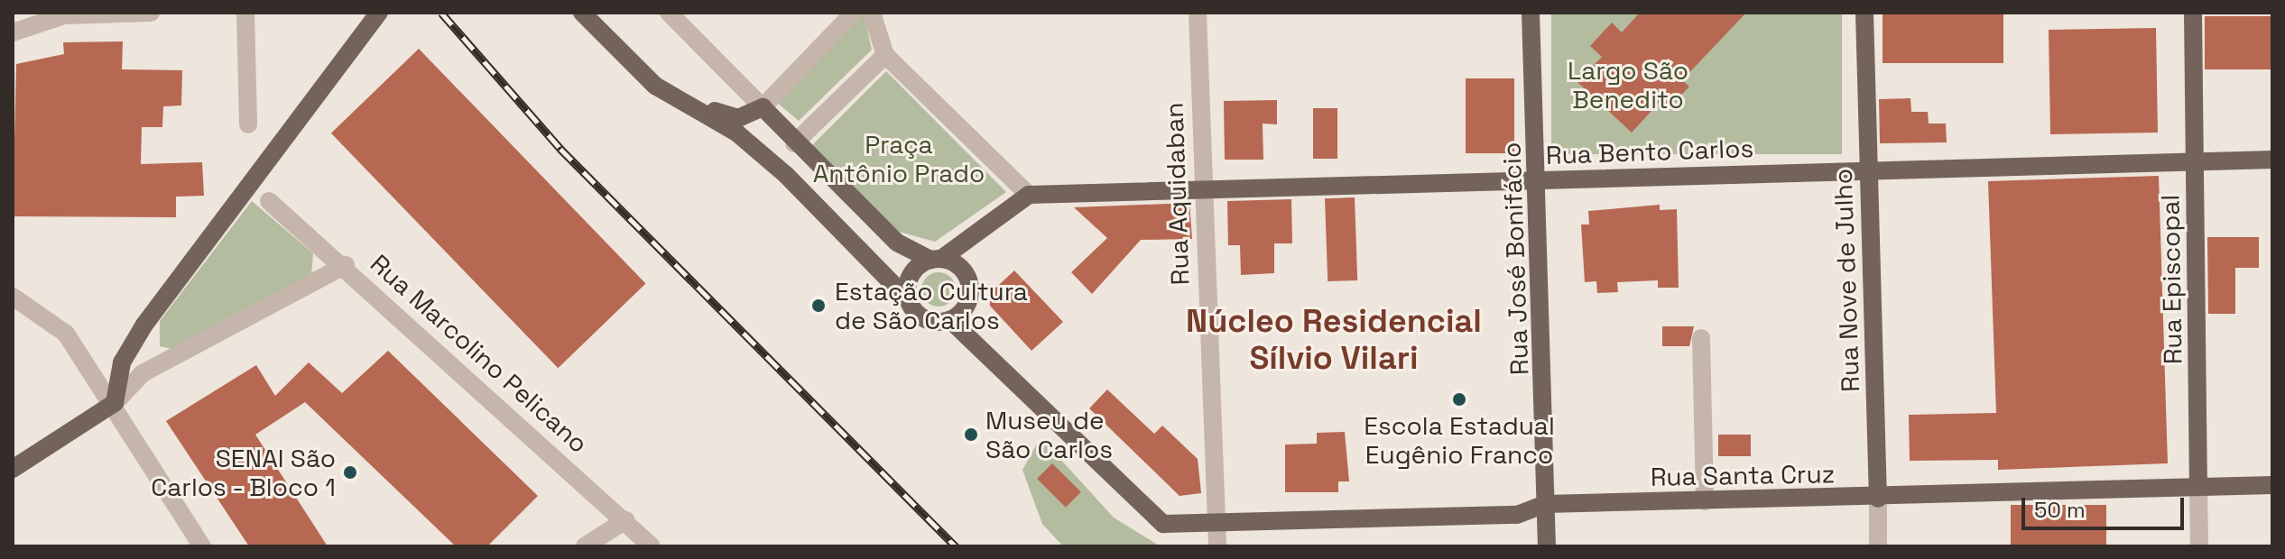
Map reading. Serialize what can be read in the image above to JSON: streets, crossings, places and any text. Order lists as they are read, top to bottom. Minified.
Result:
{"streets":{"main road":["Rua Bento Carlos","Rua José Bonifácio","Rua Episcopal","Rua Nove de Julho","Rua Santa Cruz"],"street":["Rua Aquidaban","Rua Marcolino Pelicano"]},"crossings":[["Rua Bento Carlos","Rua Aquidaban"],["Rua Bento Carlos","Rua José Bonifácio"],["Rua Bento Carlos","Rua Episcopal"],["Rua Bento Carlos","Rua Nove de Julho"],["Rua Aquidaban","Rua Santa Cruz"],["Rua José Bonifácio","Rua Santa Cruz"],["Rua Episcopal","Rua Santa Cruz"],["Rua Nove de Julho","Rua Santa Cruz"]],"districts":["Núcleo Residencial Sílvio Vilari"],"parks":["Largo São Benedito","Praça Antônio Prado"],"places":["Estação Cultura de São Carlos","Escola Estadual Eugênio Franco","Museu de São Carlos","SENAI São Carlos - Bloco 1"],"scale_bar":"50 m"}
